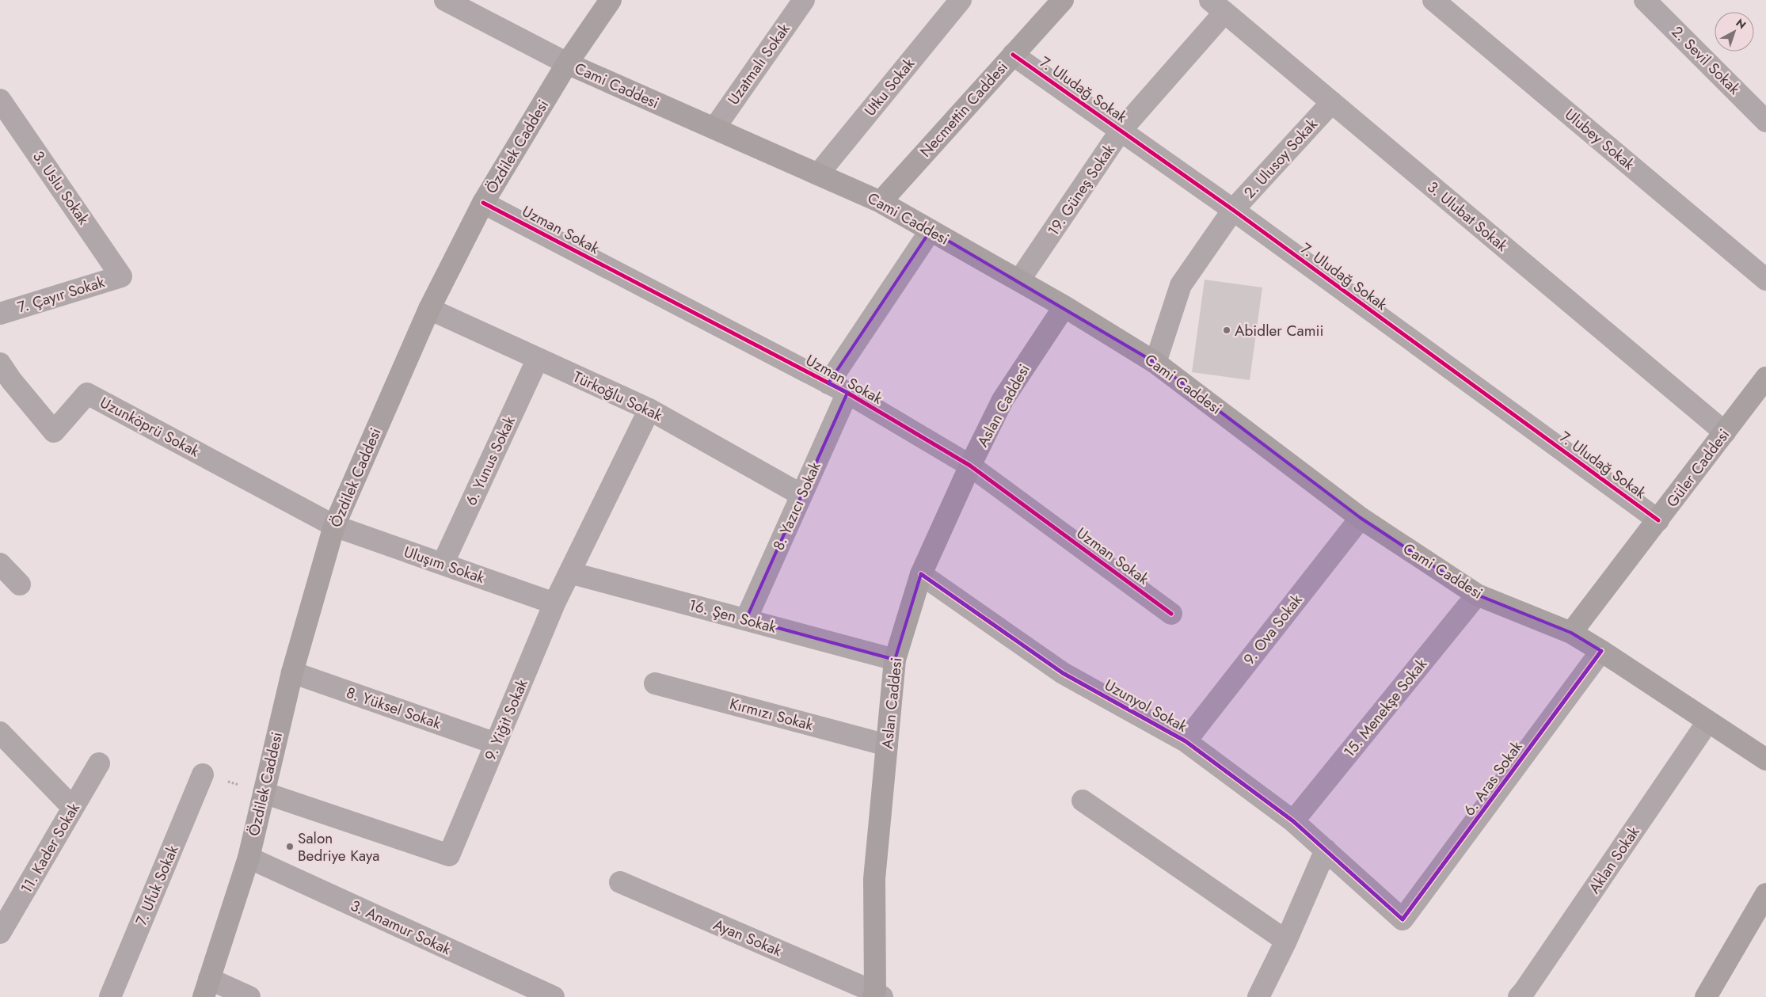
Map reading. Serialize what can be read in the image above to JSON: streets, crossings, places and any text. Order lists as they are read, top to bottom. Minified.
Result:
{"streets":{"main road":["Cami Caddesi","Necmettin Caddesi","Özdilek Caddesi","Aslan Caddesi","Güler Caddesi"],"street":["2. Sevil Sokak","Uzatmalı Sokak","Utku Sokak","7. Uludağ Sokak","Ulubey Sokak","2. Ulusoy Sokak","3. Uslu Sokak","19. Güneş Sokak","3. Ulubat Sokak","Uzman Sokak","7. Çayır Sokak","Türkoğlu Sokak","Uzunköprü Sokak","6. Yunus Sokak","8. Yazıcı Sokak","Uluşım Sokak","16. Şen Sokak","9. Ova Sokak","Uzunyol Sokak","8. Yüksel Sokak","15. Menekşe Sokak","Kırmızı Sokak","9. Yiğit Sokak","6. Aras Sokak","11. Kader Sokak","Aklan Sokak","7. Ufuk Sokak","3. Anamur Sokak","Ayan Sokak"]},"crossings":[["Uzatmalı Sokak","Cami Caddesi"],["Cami Caddesi","Utku Sokak"],["Cami Caddesi","Necmettin Caddesi"],["Cami Caddesi","Özdilek Caddesi"],["Cami Caddesi","2. Ulusoy Sokak"],["Cami Caddesi","19. Güneş Sokak"],["Cami Caddesi","Aslan Caddesi"],["Cami Caddesi","Güler Caddesi"],["Cami Caddesi","9. Ova Sokak"],["Cami Caddesi","15. Menekşe Sokak"],["Cami Caddesi","6. Aras Sokak"],["Cami Caddesi","Aklan Sokak"],["7. Uludağ Sokak","Necmettin Caddesi"],["7. Uludağ Sokak","2. Ulusoy Sokak"],["7. Uludağ Sokak","19. Güneş Sokak"],["7. Uludağ Sokak","Güler Caddesi"],["Özdilek Caddesi","Uzman Sokak"],["Özdilek Caddesi","Türkoğlu Sokak"],["Özdilek Caddesi","Uzunköprü Sokak"],["Özdilek Caddesi","Uluşım Sokak"],["Özdilek Caddesi","8. Yüksel Sokak"],["Özdilek Caddesi","9. Yiğit Sokak"],["Özdilek Caddesi","3. Anamur Sokak"],["2. Ulusoy Sokak","3. Ulubat Sokak"],["3. Uslu Sokak","7. Çayır Sokak"],["19. Güneş Sokak","3. Ulubat Sokak"],["3. Ulubat Sokak","Güler Caddesi"],["Uzman Sokak","Aslan Caddesi"],["Uzman Sokak","8. Yazıcı Sokak"],["Türkoğlu Sokak","6. Yunus Sokak"],["Türkoğlu Sokak","8. Yazıcı Sokak"],["Türkoğlu Sokak","9. Yiğit Sokak"],["Aslan Caddesi","16. Şen Sokak"],["Aslan Caddesi","Uzunyol Sokak"],["Aslan Caddesi","Kırmızı Sokak"],["Aslan Caddesi","Ayan Sokak"],["Uzunköprü Sokak","Uluşım Sokak"],["6. Yunus Sokak","Uluşım Sokak"],["8. Yazıcı Sokak","16. Şen Sokak"],["Uluşım Sokak","9. Yiğit Sokak"],["16. Şen Sokak","9. Yiğit Sokak"],["9. Ova Sokak","Uzunyol Sokak"],["Uzunyol Sokak","15. Menekşe Sokak"],["Uzunyol Sokak","6. Aras Sokak"],["8. Yüksel Sokak","9. Yiğit Sokak"]],"places":["Abidler Camii","Salon Bedriye Kaya"],"north":"top right"}
